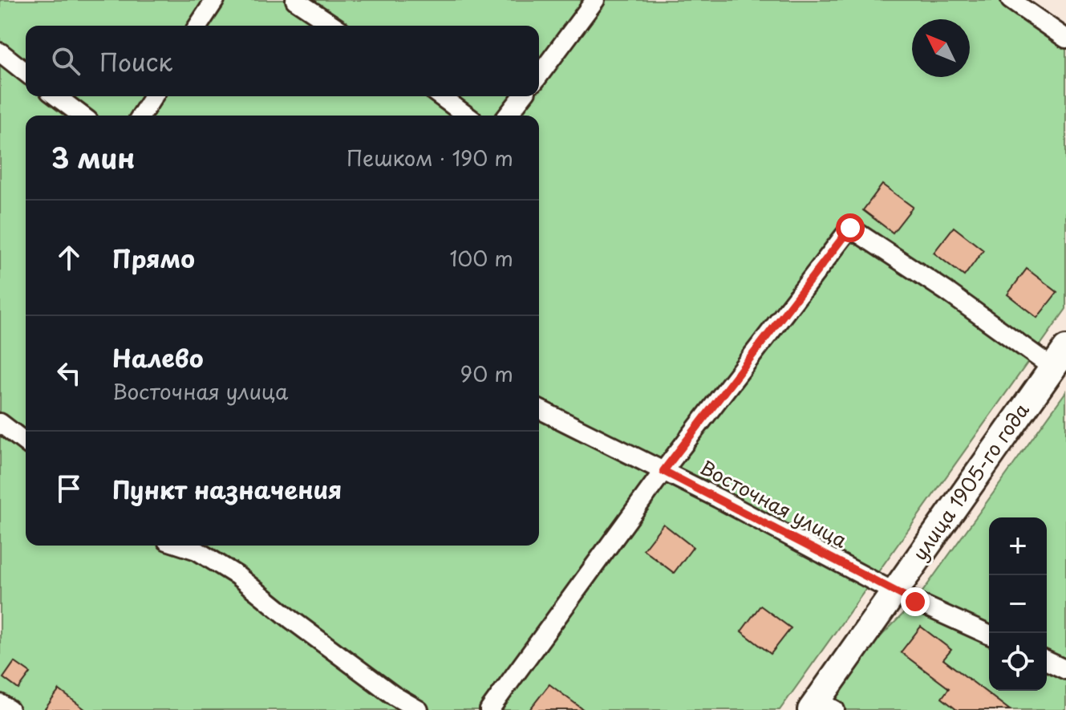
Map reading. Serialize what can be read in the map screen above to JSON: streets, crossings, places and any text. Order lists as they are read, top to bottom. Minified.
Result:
{"streets":{"street":["улица 1905-го года","Восточная улица"]},"crossings":[["улица 1905-го года","Восточная улица"]],"north":"top left","page":{"search":"Поиск","heading":["3 мин","Пешком · 190 m"],"list":[["Прямо","100 m"],["Налево","Восточная улица","90 m"],"Пункт назначения"],"map_buttons":["+","−"]}}
